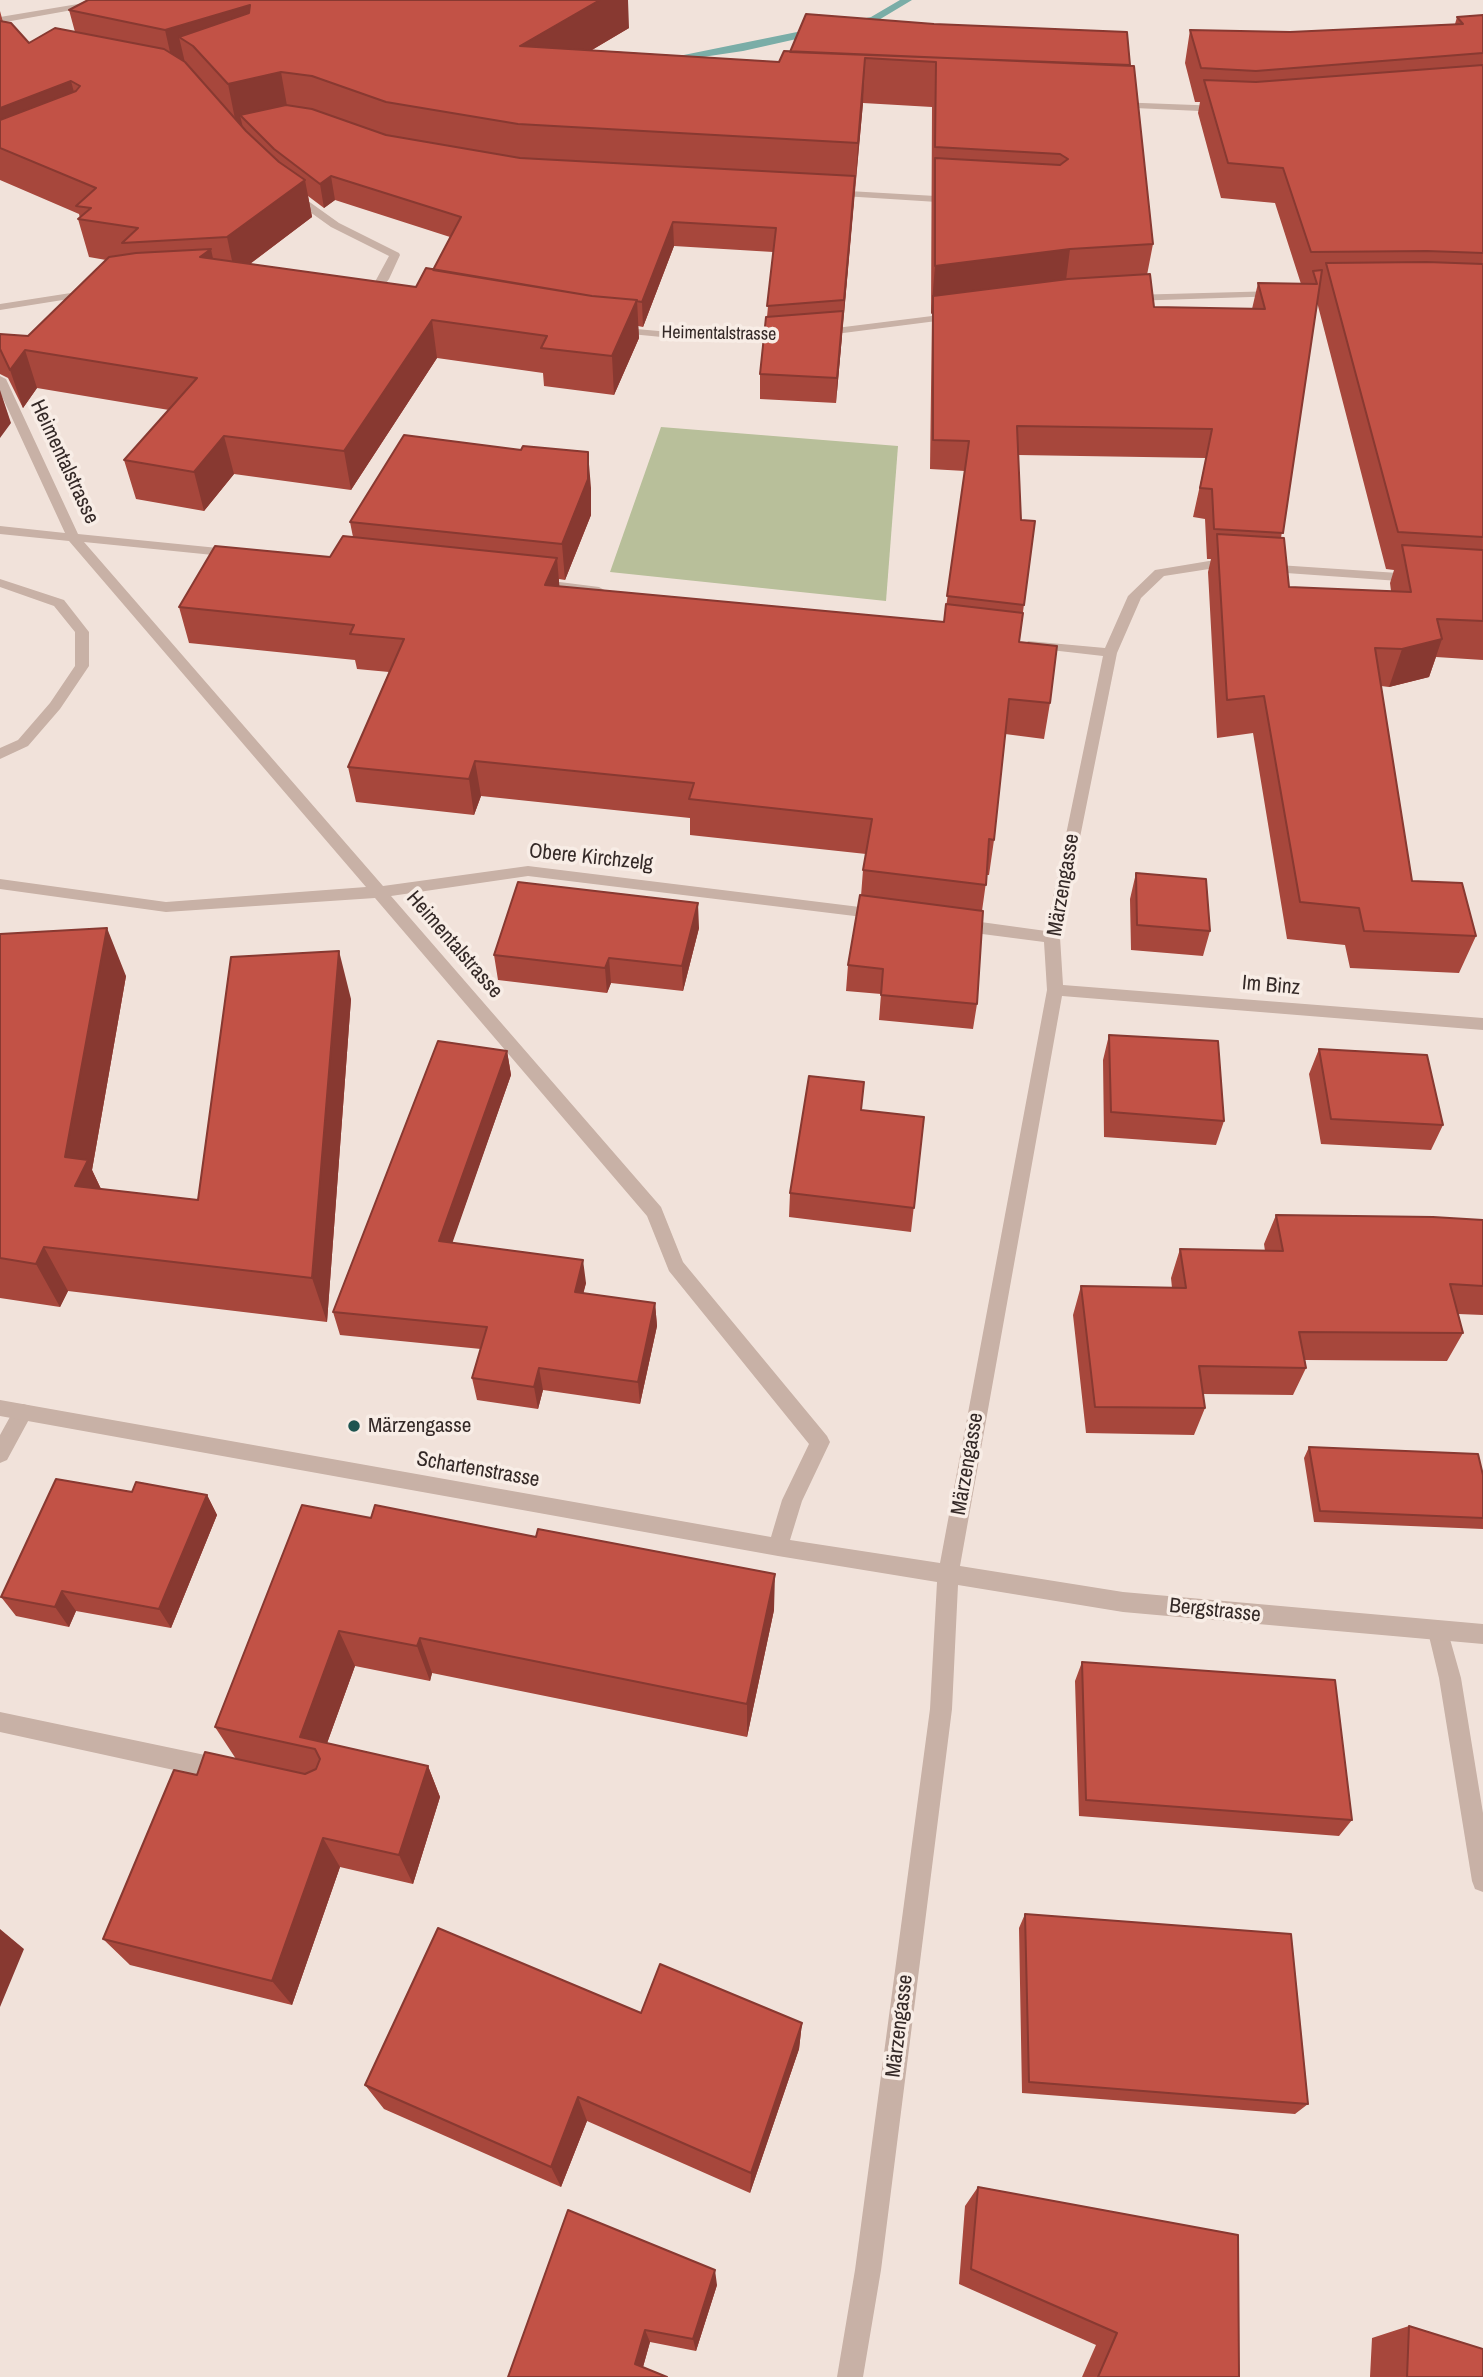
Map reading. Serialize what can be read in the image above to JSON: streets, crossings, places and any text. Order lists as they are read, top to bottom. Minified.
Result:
{"streets":{"street":["Heimentalstrasse","Obere Kirchzelg","Märzengasse","Im Binz","Schartenstrasse","Bergstrasse"]},"crossings":[["Heimentalstrasse","Obere Kirchzelg"],["Heimentalstrasse","Schartenstrasse"],["Märzengasse","Im Binz"],["Märzengasse","Schartenstrasse"],["Märzengasse","Bergstrasse"],["Schartenstrasse","Bergstrasse"]],"places":["Märzengasse"]}
